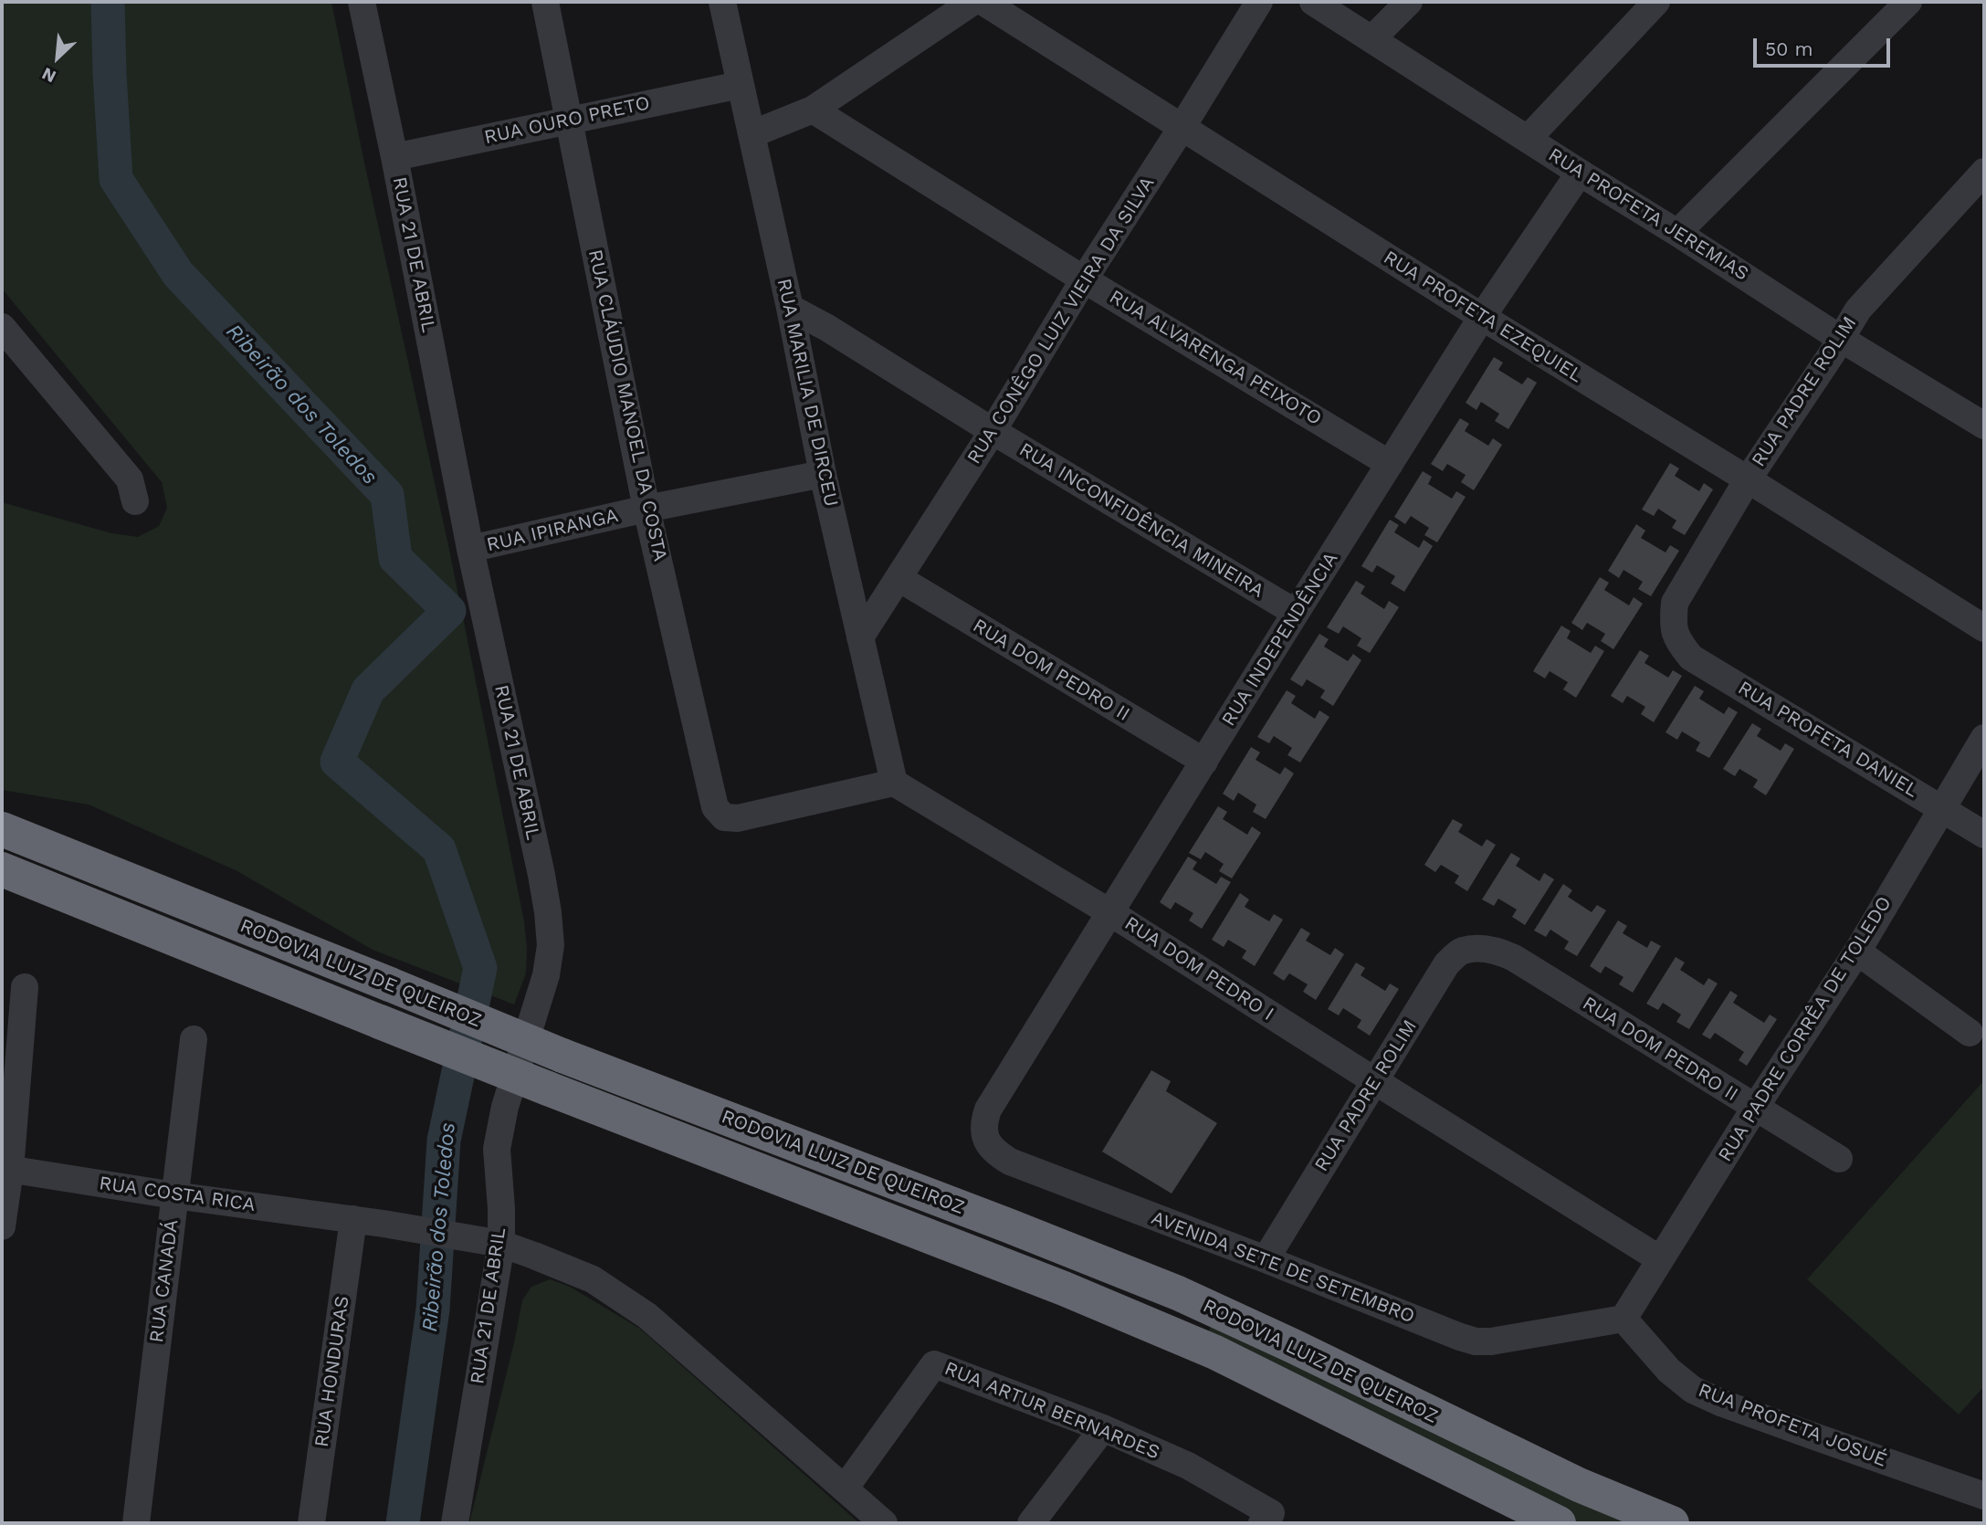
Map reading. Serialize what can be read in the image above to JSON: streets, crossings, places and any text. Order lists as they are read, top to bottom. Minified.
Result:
{"streets":{"highway":["RODOVIA LUIZ DE QUEIROZ"],"street":["RUA OURO PRETO","RUA PROFETA JEREMIAS","RUA 21 DE ABRIL","RUA PROFETA EZEQUIEL","RUA CONÊGO LUIZ VIEIRA DA SILVA","RUA ALVARENGA PEIXOTO","RUA PADRE ROLIM","RUA MARILIA DE DIRCEU","RUA CLÁUDIO MANOEL DA COSTA","RUA INCONFIDÊNCIA MINEIRA","RUA IPIRANGA","RUA INDEPENDÊNCIA","RUA DOM PEDRO II","RUA PROFETA DANIEL","RUA DOM PEDRO I","RUA PADRE CORRÊA DE TOLEDO","RUA COSTA RICA","AVENIDA SETE DE SETEMBRO","RUA CANADÁ","RUA HONDURAS","RUA ARTUR BERNARDES","RUA PROFETA JOSUÉ"]},"crossings":[["RUA OURO PRETO","RUA 21 DE ABRIL"],["RUA OURO PRETO","RUA MARILIA DE DIRCEU"],["RUA OURO PRETO","RUA CLÁUDIO MANOEL DA COSTA"],["RUA PROFETA JEREMIAS","RUA PADRE ROLIM"],["RUA PROFETA JEREMIAS","RUA INDEPENDÊNCIA"],["RUA 21 DE ABRIL","RUA IPIRANGA"],["RUA 21 DE ABRIL","RUA COSTA RICA"],["RUA PROFETA EZEQUIEL","RUA CONÊGO LUIZ VIEIRA DA SILVA"],["RUA PROFETA EZEQUIEL","RUA PADRE ROLIM"],["RUA PROFETA EZEQUIEL","RUA INDEPENDÊNCIA"],["RUA CONÊGO LUIZ VIEIRA DA SILVA","RUA ALVARENGA PEIXOTO"],["RUA CONÊGO LUIZ VIEIRA DA SILVA","RUA MARILIA DE DIRCEU"],["RUA CONÊGO LUIZ VIEIRA DA SILVA","RUA INCONFIDÊNCIA MINEIRA"],["RUA CONÊGO LUIZ VIEIRA DA SILVA","RUA DOM PEDRO II"],["RUA ALVARENGA PEIXOTO","RUA INDEPENDÊNCIA"],["RUA PADRE ROLIM","RUA DOM PEDRO II"],["RUA PADRE ROLIM","RUA PROFETA DANIEL"],["RUA PADRE ROLIM","RUA DOM PEDRO I"],["RUA PADRE ROLIM","AVENIDA SETE DE SETEMBRO"],["RUA MARILIA DE DIRCEU","RUA CLÁUDIO MANOEL DA COSTA"],["RUA MARILIA DE DIRCEU","RUA INCONFIDÊNCIA MINEIRA"],["RUA MARILIA DE DIRCEU","RUA IPIRANGA"],["RUA MARILIA DE DIRCEU","RUA DOM PEDRO I"],["RUA CLÁUDIO MANOEL DA COSTA","RUA IPIRANGA"],["RUA CLÁUDIO MANOEL DA COSTA","RUA DOM PEDRO I"],["RUA INCONFIDÊNCIA MINEIRA","RUA INDEPENDÊNCIA"],["RUA INDEPENDÊNCIA","RUA DOM PEDRO II"],["RUA INDEPENDÊNCIA","RUA DOM PEDRO I"],["RUA INDEPENDÊNCIA","AVENIDA SETE DE SETEMBRO"],["RUA DOM PEDRO II","RUA PADRE CORRÊA DE TOLEDO"],["RUA PROFETA DANIEL","RUA PADRE CORRÊA DE TOLEDO"],["RUA DOM PEDRO I","RUA PADRE CORRÊA DE TOLEDO"],["RUA PADRE CORRÊA DE TOLEDO","AVENIDA SETE DE SETEMBRO"],["RUA PADRE CORRÊA DE TOLEDO","RUA PROFETA JOSUÉ"],["RUA COSTA RICA","RUA CANADÁ"],["RUA COSTA RICA","RUA HONDURAS"],["RUA COSTA RICA","RUA ARTUR BERNARDES"],["AVENIDA SETE DE SETEMBRO","RUA PROFETA JOSUÉ"]],"water":["Ribeirão dos Toledos"],"scale_bar":"50 m","north":"bottom left"}
